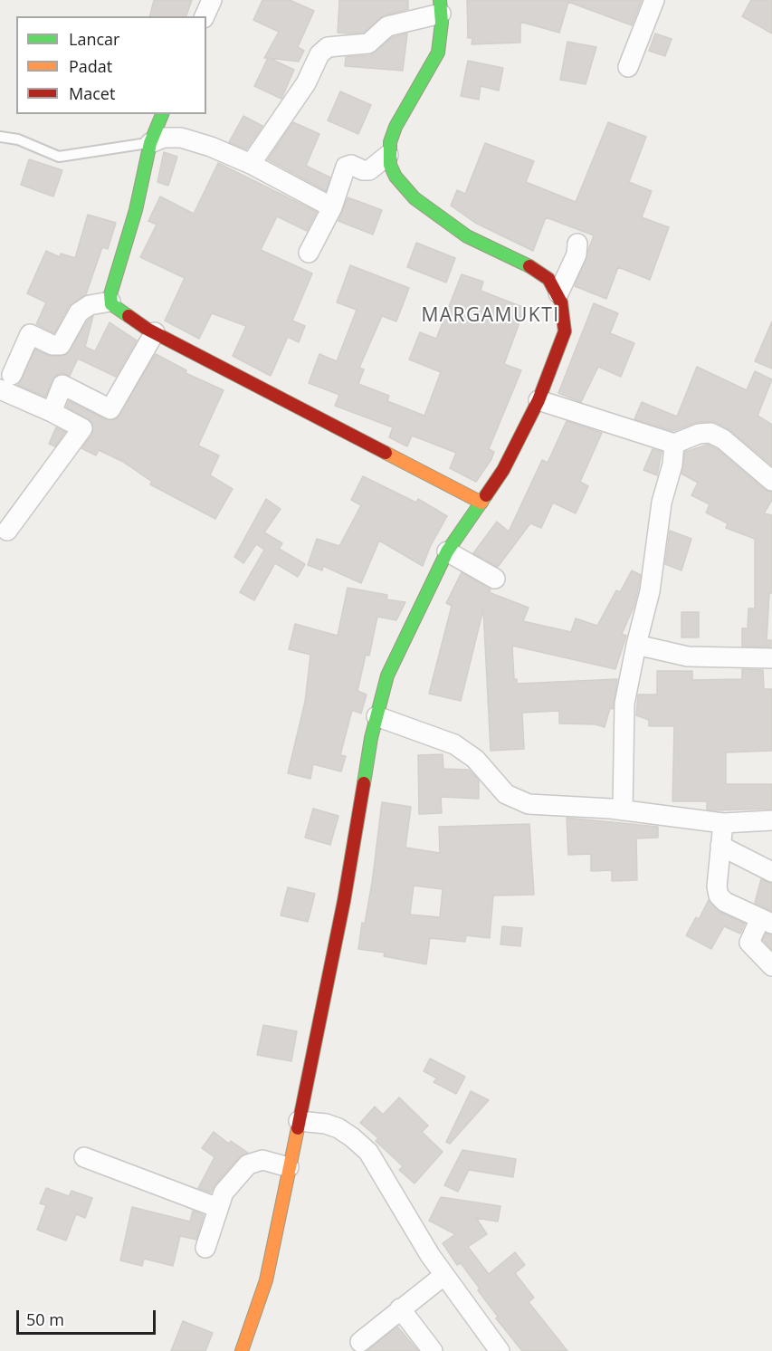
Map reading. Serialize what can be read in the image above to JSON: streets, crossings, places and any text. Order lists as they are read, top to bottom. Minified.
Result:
{"districts":["MARGAMUKTI"],"legend":["Lancar","Padat","Macet"],"scale_bar":"50 m"}
